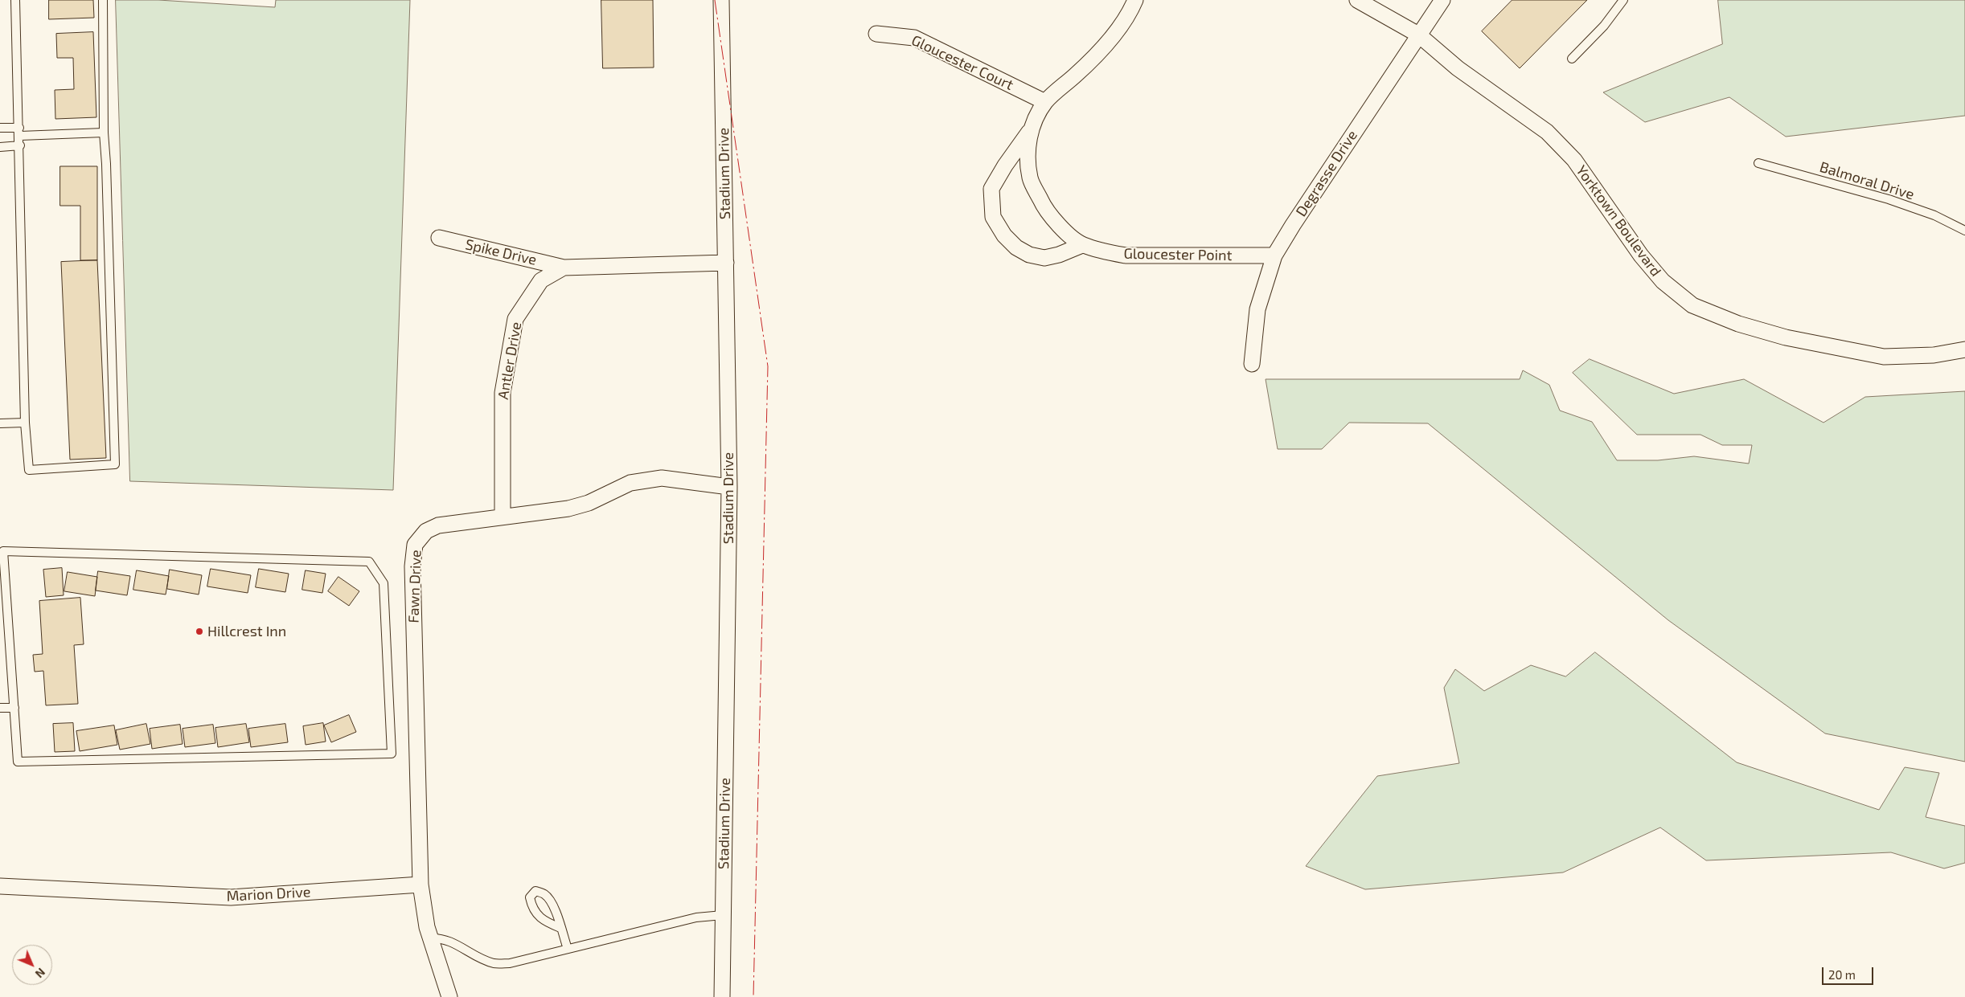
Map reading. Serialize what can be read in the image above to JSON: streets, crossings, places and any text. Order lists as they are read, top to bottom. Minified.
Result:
{"streets":{"street":["Gloucester Court","Stadium Drive","Degrasse Drive","Yorktown Boulevard","Spike Drive","Gloucester Point","Antler Drive","Fawn Drive","Marion Drive"],"lane":["Balmoral Drive"]},"crossings":[["Gloucester Court","Gloucester Point"],["Stadium Drive","Antler Drive"],["Stadium Drive","Fawn Drive"],["Degrasse Drive","Yorktown Boulevard"],["Degrasse Drive","Gloucester Point"],["Spike Drive","Antler Drive"],["Antler Drive","Fawn Drive"],["Fawn Drive","Marion Drive"]],"places":["Hillcrest Inn"],"scale_bar":"20 m","north":"bottom right"}
